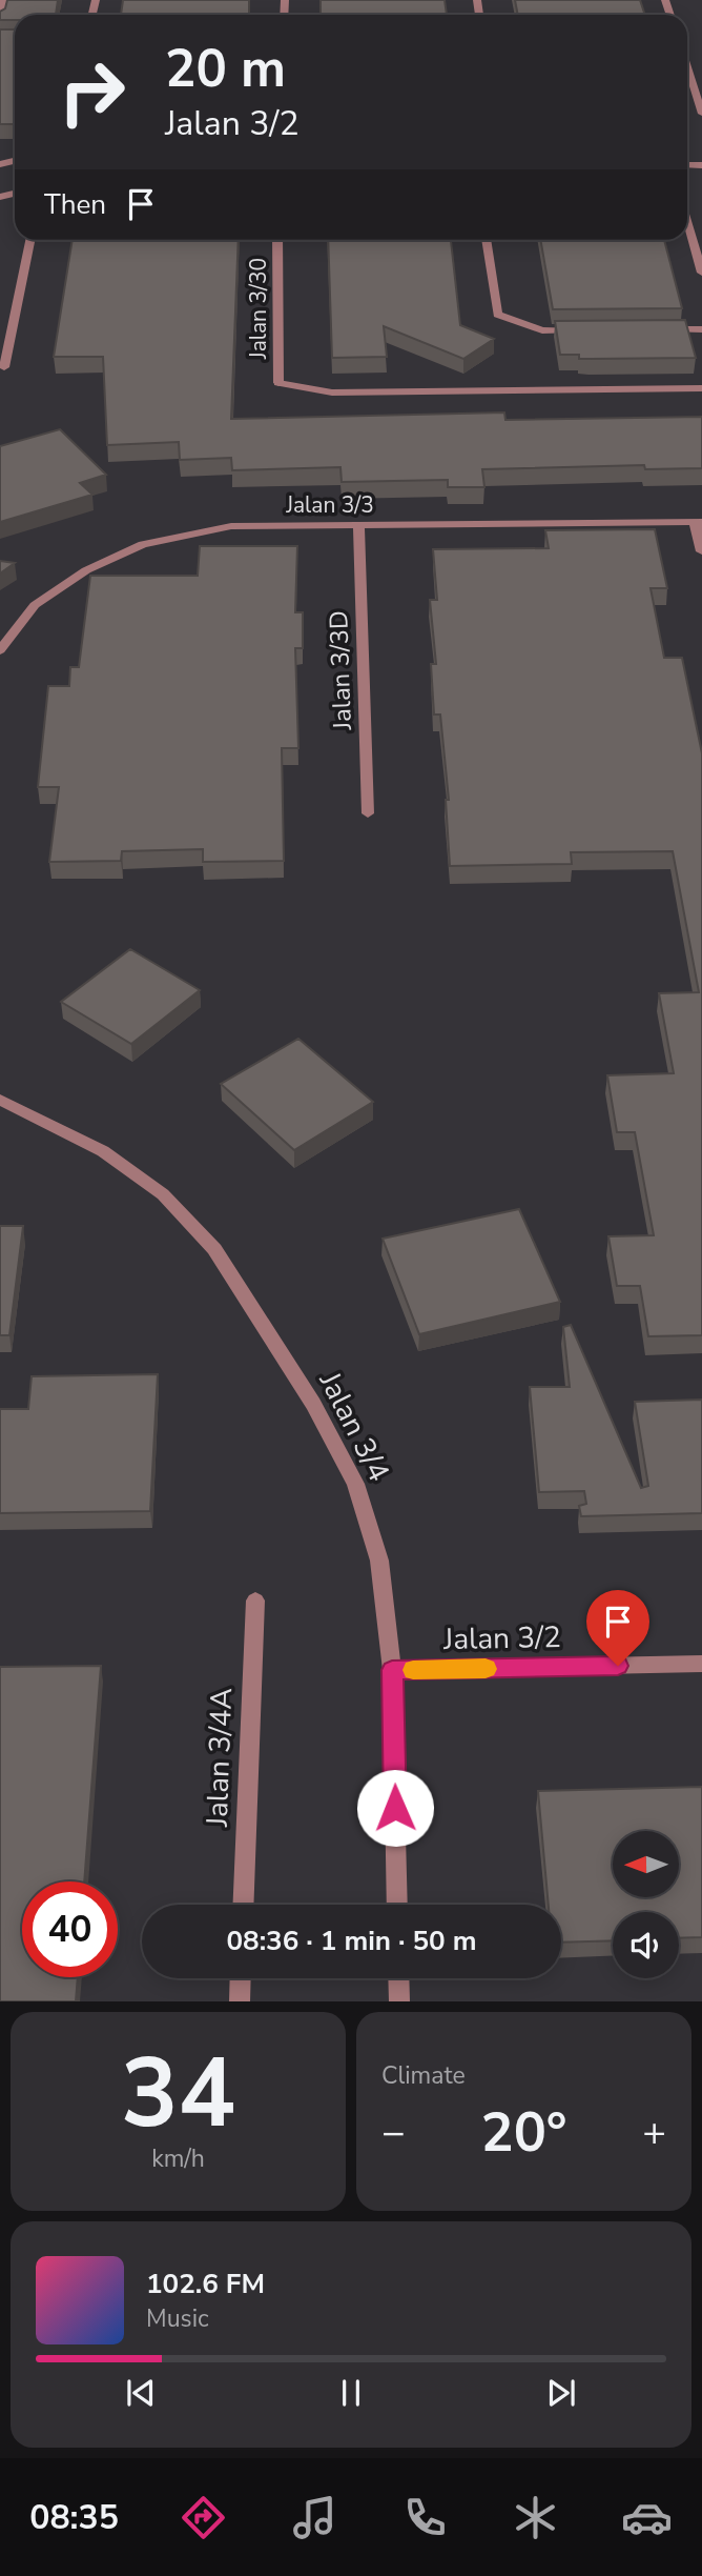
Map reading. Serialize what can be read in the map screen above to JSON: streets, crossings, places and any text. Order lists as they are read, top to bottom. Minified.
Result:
{"streets":{"street":["Jalan 3/30","Jalan 3/3","Jalan 3/3D","Jalan 3/4","Jalan 3/2","Jalan 3/4A"]},"crossings":[["Jalan 3/3","Jalan 3/3D"],["Jalan 3/4","Jalan 3/2"]],"north":"left","page":{"turn":["20 m","Jalan 3/2"],"then":"Then","limit":"40","trip":"08:36 · 1 min · 50 m","tile":[["34","km/h"],"Climate"],"heat":["−","20°","+"],"song":["102.6 FM","Music"],"tabs":"08:35"}}
